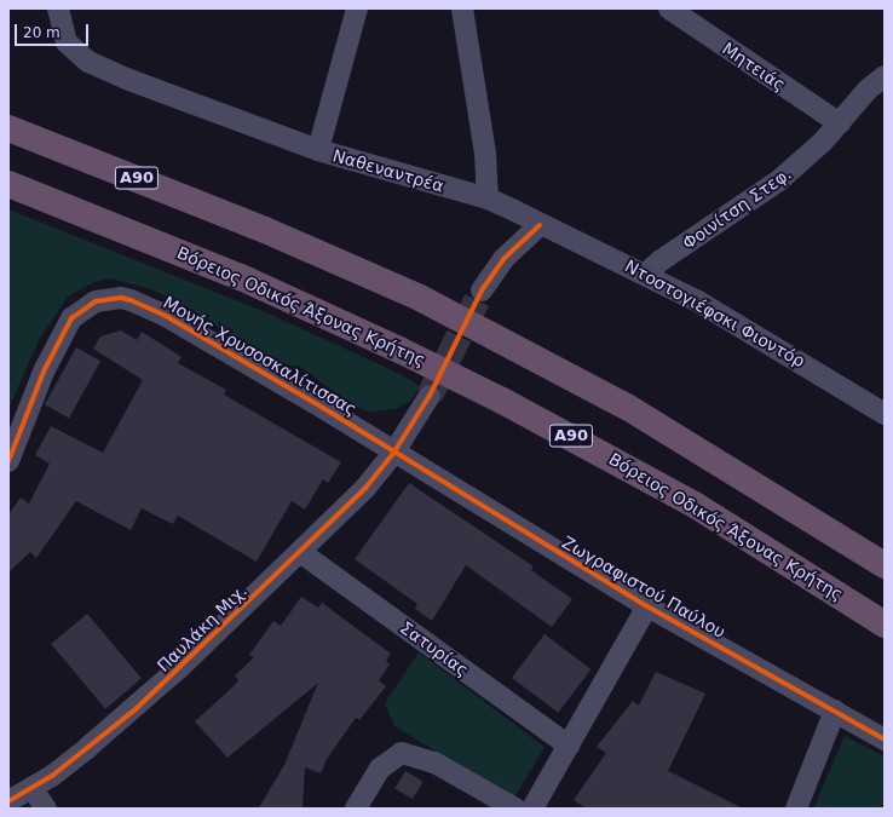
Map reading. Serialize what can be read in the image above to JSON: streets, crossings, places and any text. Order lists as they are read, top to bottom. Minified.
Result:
{"streets":{"highway":["Α90","Βόρειος Οδικός Άξονας Κρήτης"],"street":["Μητειάς","Ναθεναντρέα","Φοινίτση Στεφ.","Ντοστογιέφσκι Φιοντόρ","Μονής Χρυσοσκαλίτισσας","Ζωγραφιστού Παύλου","Παυλάκη Μιχ.","Σατυρίας"]},"crossings":[["Μητειάς","Φοινίτση Στεφ."],["Ναθεναντρέα","Ντοστογιέφσκι Φιοντόρ"],["Φοινίτση Στεφ.","Ντοστογιέφσκι Φιοντόρ"],["Μονής Χρυσοσκαλίτισσας","Ζωγραφιστού Παύλου"],["Μονής Χρυσοσκαλίτισσας","Παυλάκη Μιχ."],["Ζωγραφιστού Παύλου","Παυλάκη Μιχ."],["Παυλάκη Μιχ.","Σατυρίας"]],"scale_bar":"20 m"}
